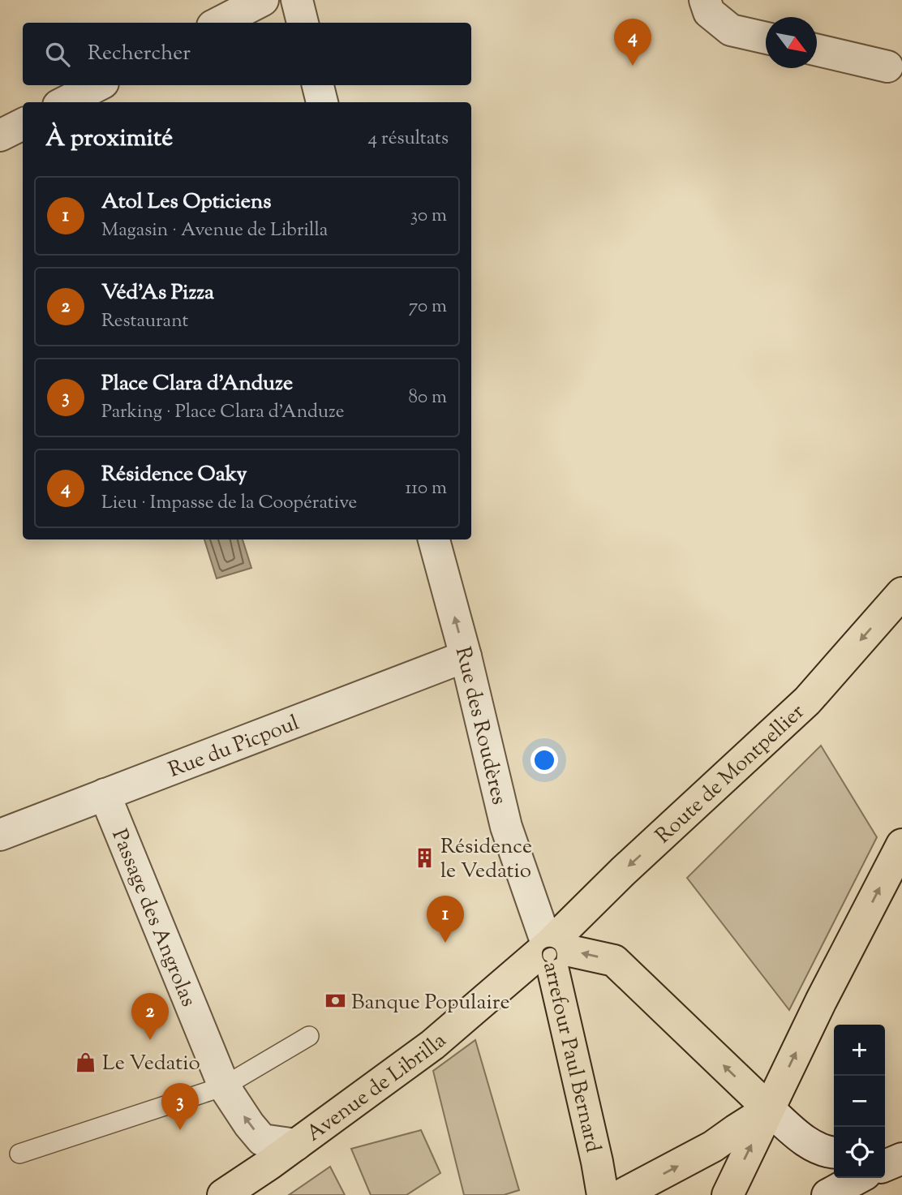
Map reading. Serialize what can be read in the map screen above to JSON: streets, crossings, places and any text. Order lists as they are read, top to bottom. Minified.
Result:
{"streets":{"main road":["Route de Montpellier","Carrefour Paul Bernard","Avenue de Librilla"],"street":["Rue des Roudères","Rue du Picpoul","Passage des Angrolas"]},"crossings":[["Rue des Roudères","Rue du Picpoul"],["Rue des Roudères","Route de Montpellier"],["Rue des Roudères","Carrefour Paul Bernard"],["Rue des Roudères","Avenue de Librilla"],["Rue du Picpoul","Passage des Angrolas"],["Route de Montpellier","Carrefour Paul Bernard"],["Route de Montpellier","Avenue de Librilla"],["Passage des Angrolas","Avenue de Librilla"],["Carrefour Paul Bernard","Avenue de Librilla"]],"one_way":["Carrefour Paul Bernard"],"places":{"building":["Résidence le Vedatio"],"bank":["Banque Populaire"],"shop":["Le Vedatio"]},"north":"bottom right","page":{"pins":["4","1","2","3"],"search":"Rechercher","heading":["À proximité","4 résultats"],"list":[{"mark":"1","name":"Atol Les Opticiens","note":"Magasin · Avenue de Librilla","value":"30 m"},{"mark":"2","name":"Véd'As Pizza","note":"Restaurant","value":"70 m"},{"mark":"3","name":"Place Clara d'Anduze","note":"Parking · Place Clara d'Anduze","value":"80 m"},{"mark":"4","name":"Résidence Oaky","note":"Lieu · Impasse de la Coopérative","value":"110 m"}],"map_buttons":["+","−"]}}
